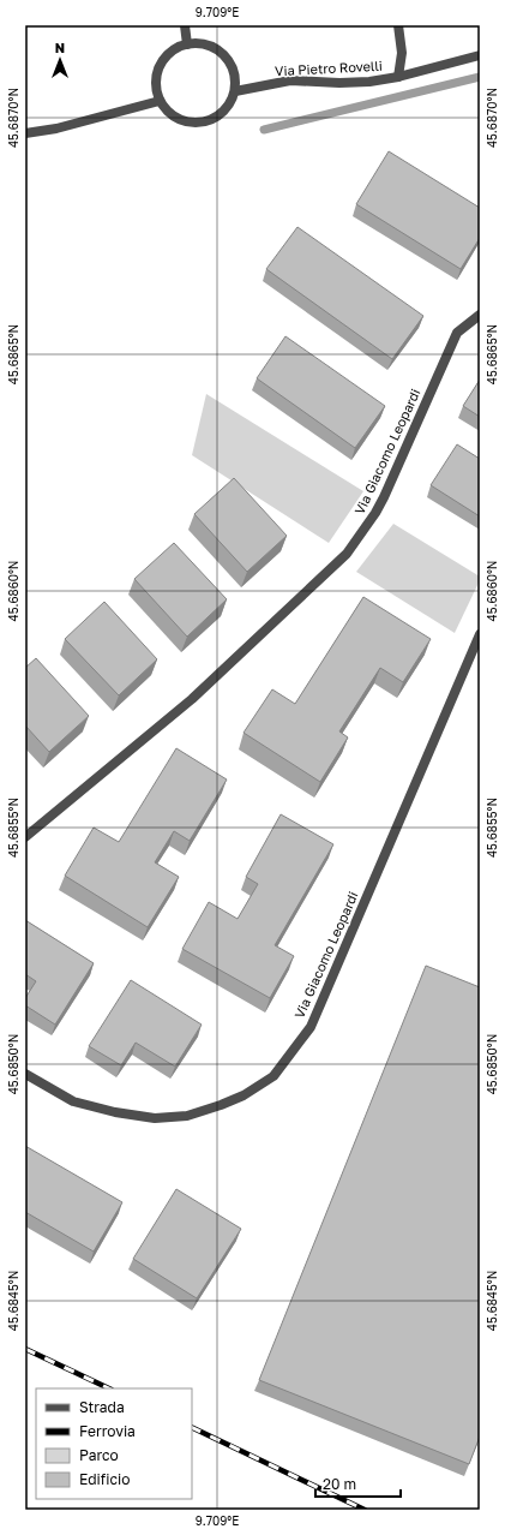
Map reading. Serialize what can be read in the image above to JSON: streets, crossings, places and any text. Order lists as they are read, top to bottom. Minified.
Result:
{"streets":{"street":["Via Pietro Rovelli","Via Giacomo Leopardi"]},"legend":["Strada","Ferrovia","Parco","Edificio"],"scale_bar":"20 m","north":"top","coordinates":["9.709°E","45.6870°N","45.6865°N","45.6860°N","45.6855°N","45.6850°N","45.6845°N"]}
